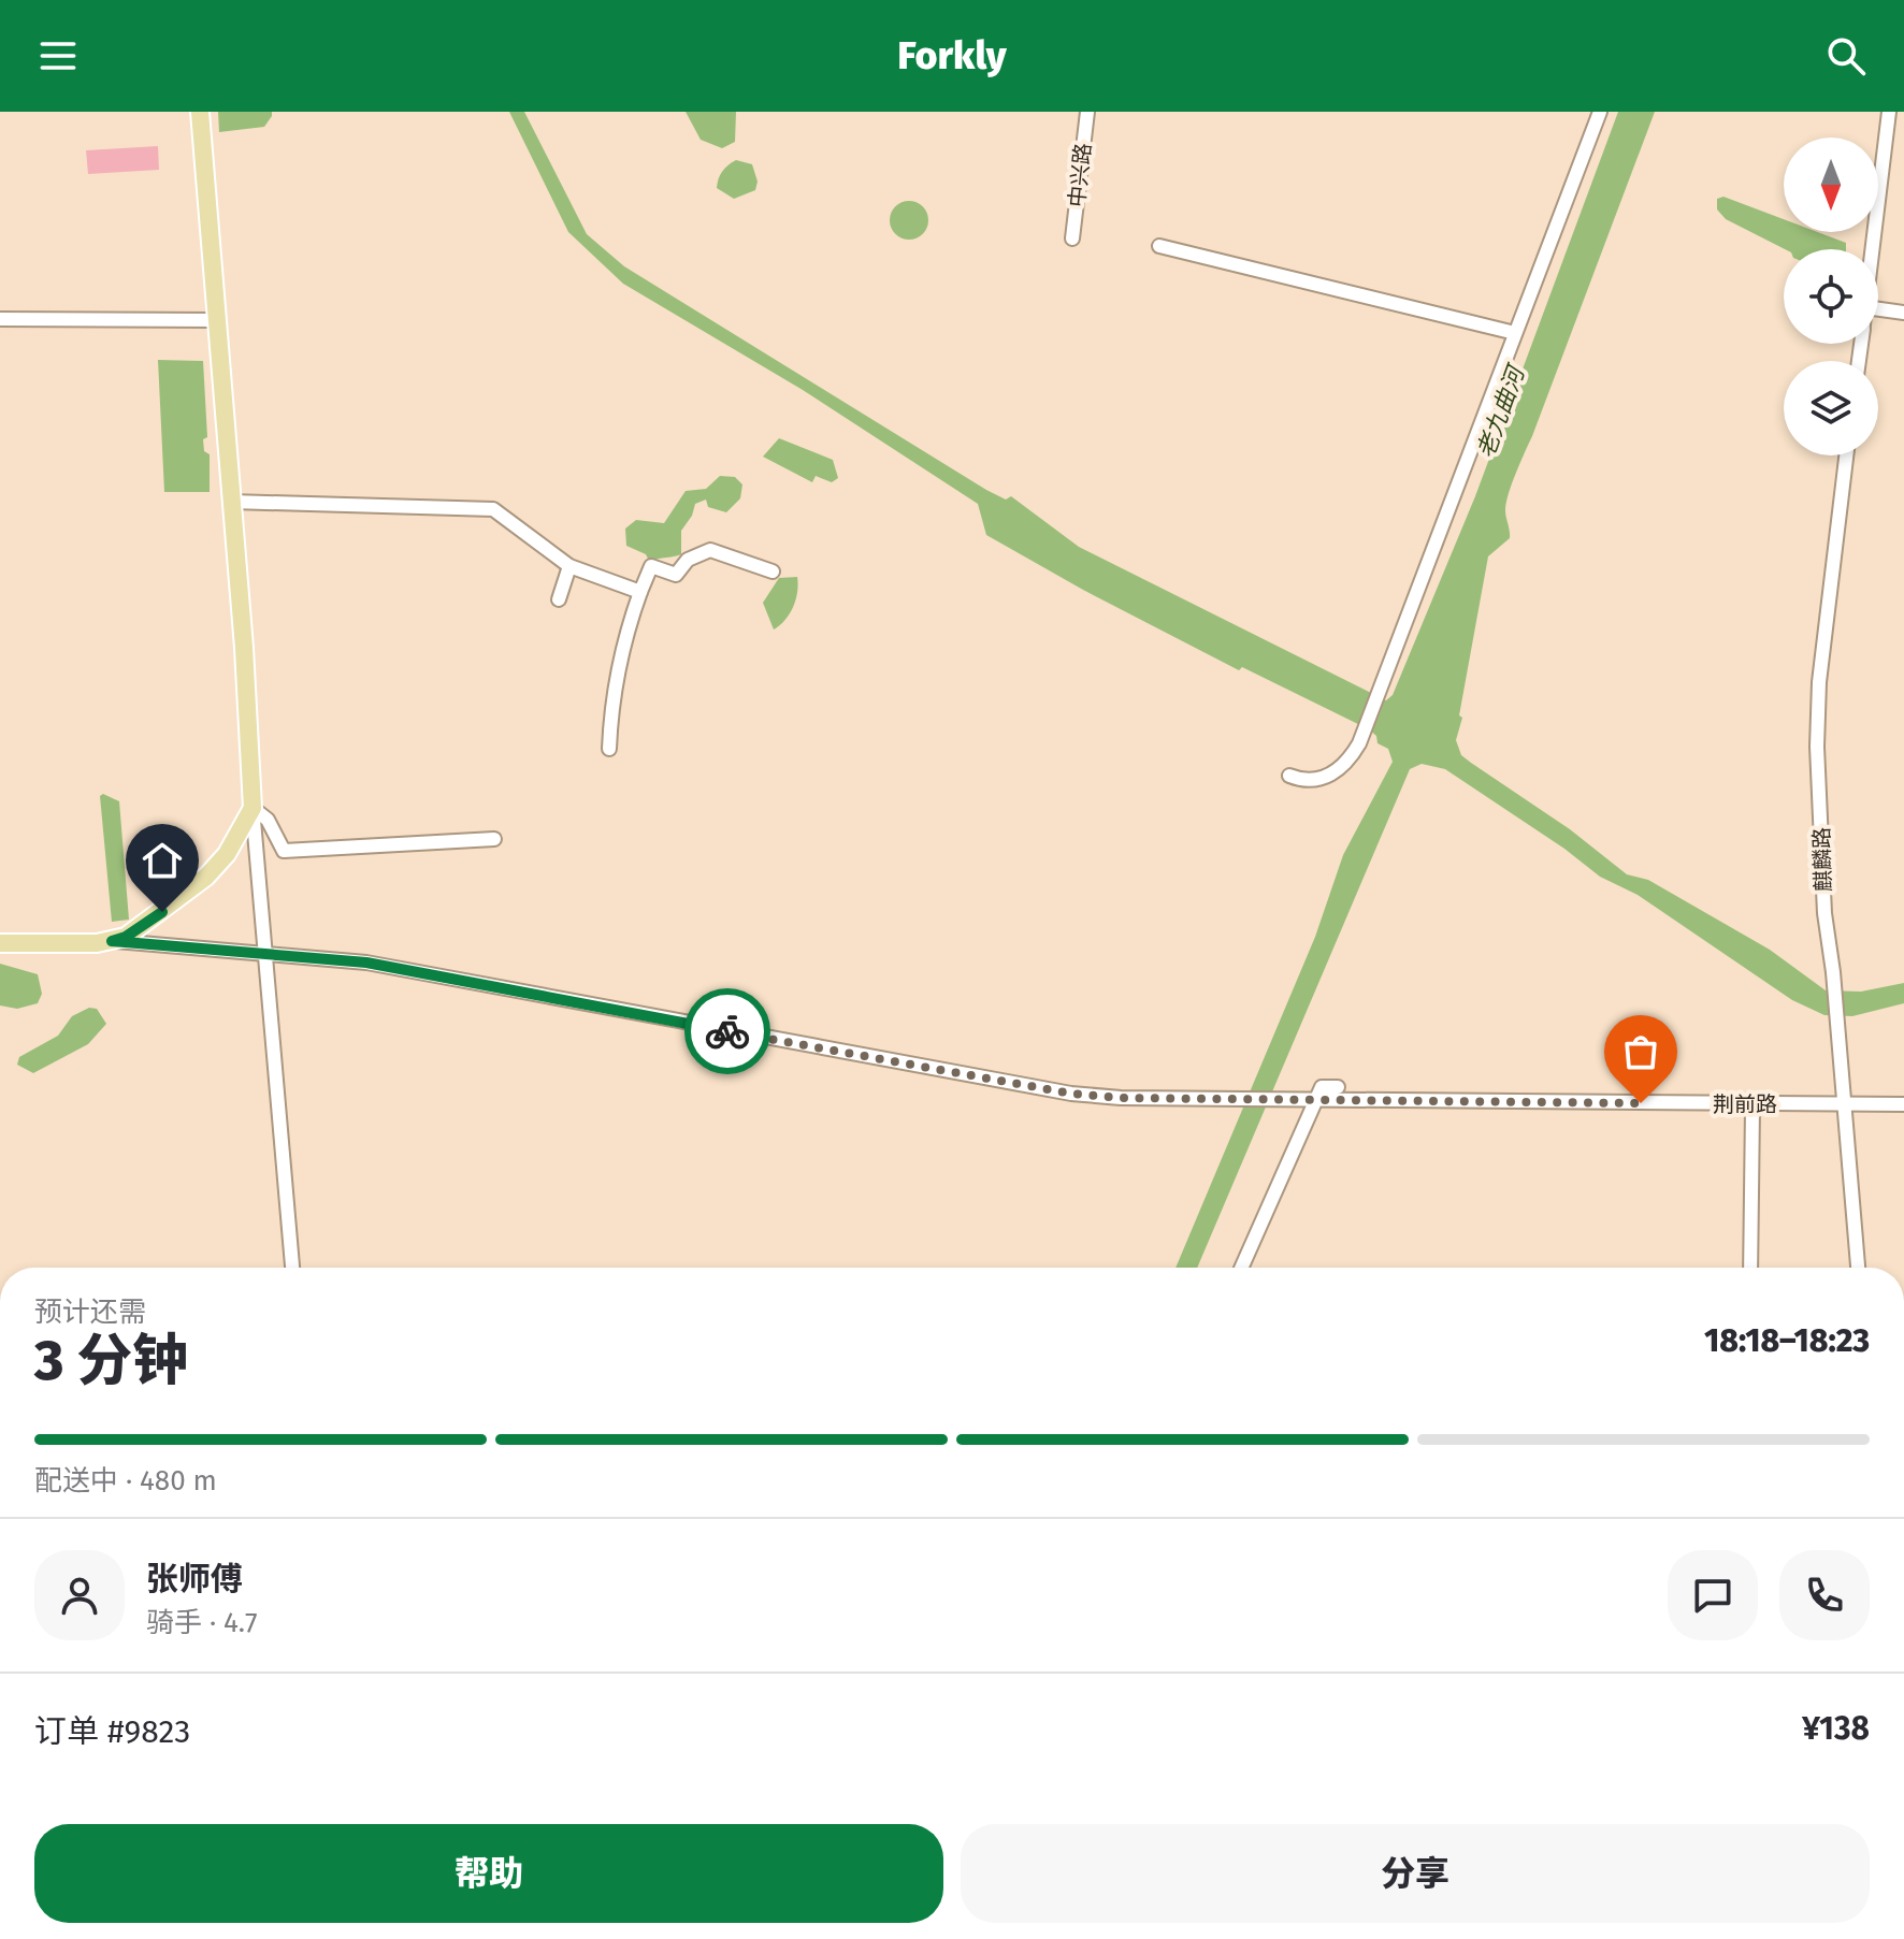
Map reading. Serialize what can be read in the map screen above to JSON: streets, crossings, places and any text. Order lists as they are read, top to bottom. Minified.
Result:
{"streets":{"street":["中兴路","麒麟路","荆前路"]},"crossings":[["麒麟路","荆前路"]],"water":["老九曲河"],"north":"bottom","page":{"header":"Forkly","heading":["3 分钟","预计还需","18:18–18:23"],"panel":["张师傅","骑手 · 4.7","订单 #9823","¥138"],"bar":"配送中 · 480 m","buttons":["帮助","分享"]}}
